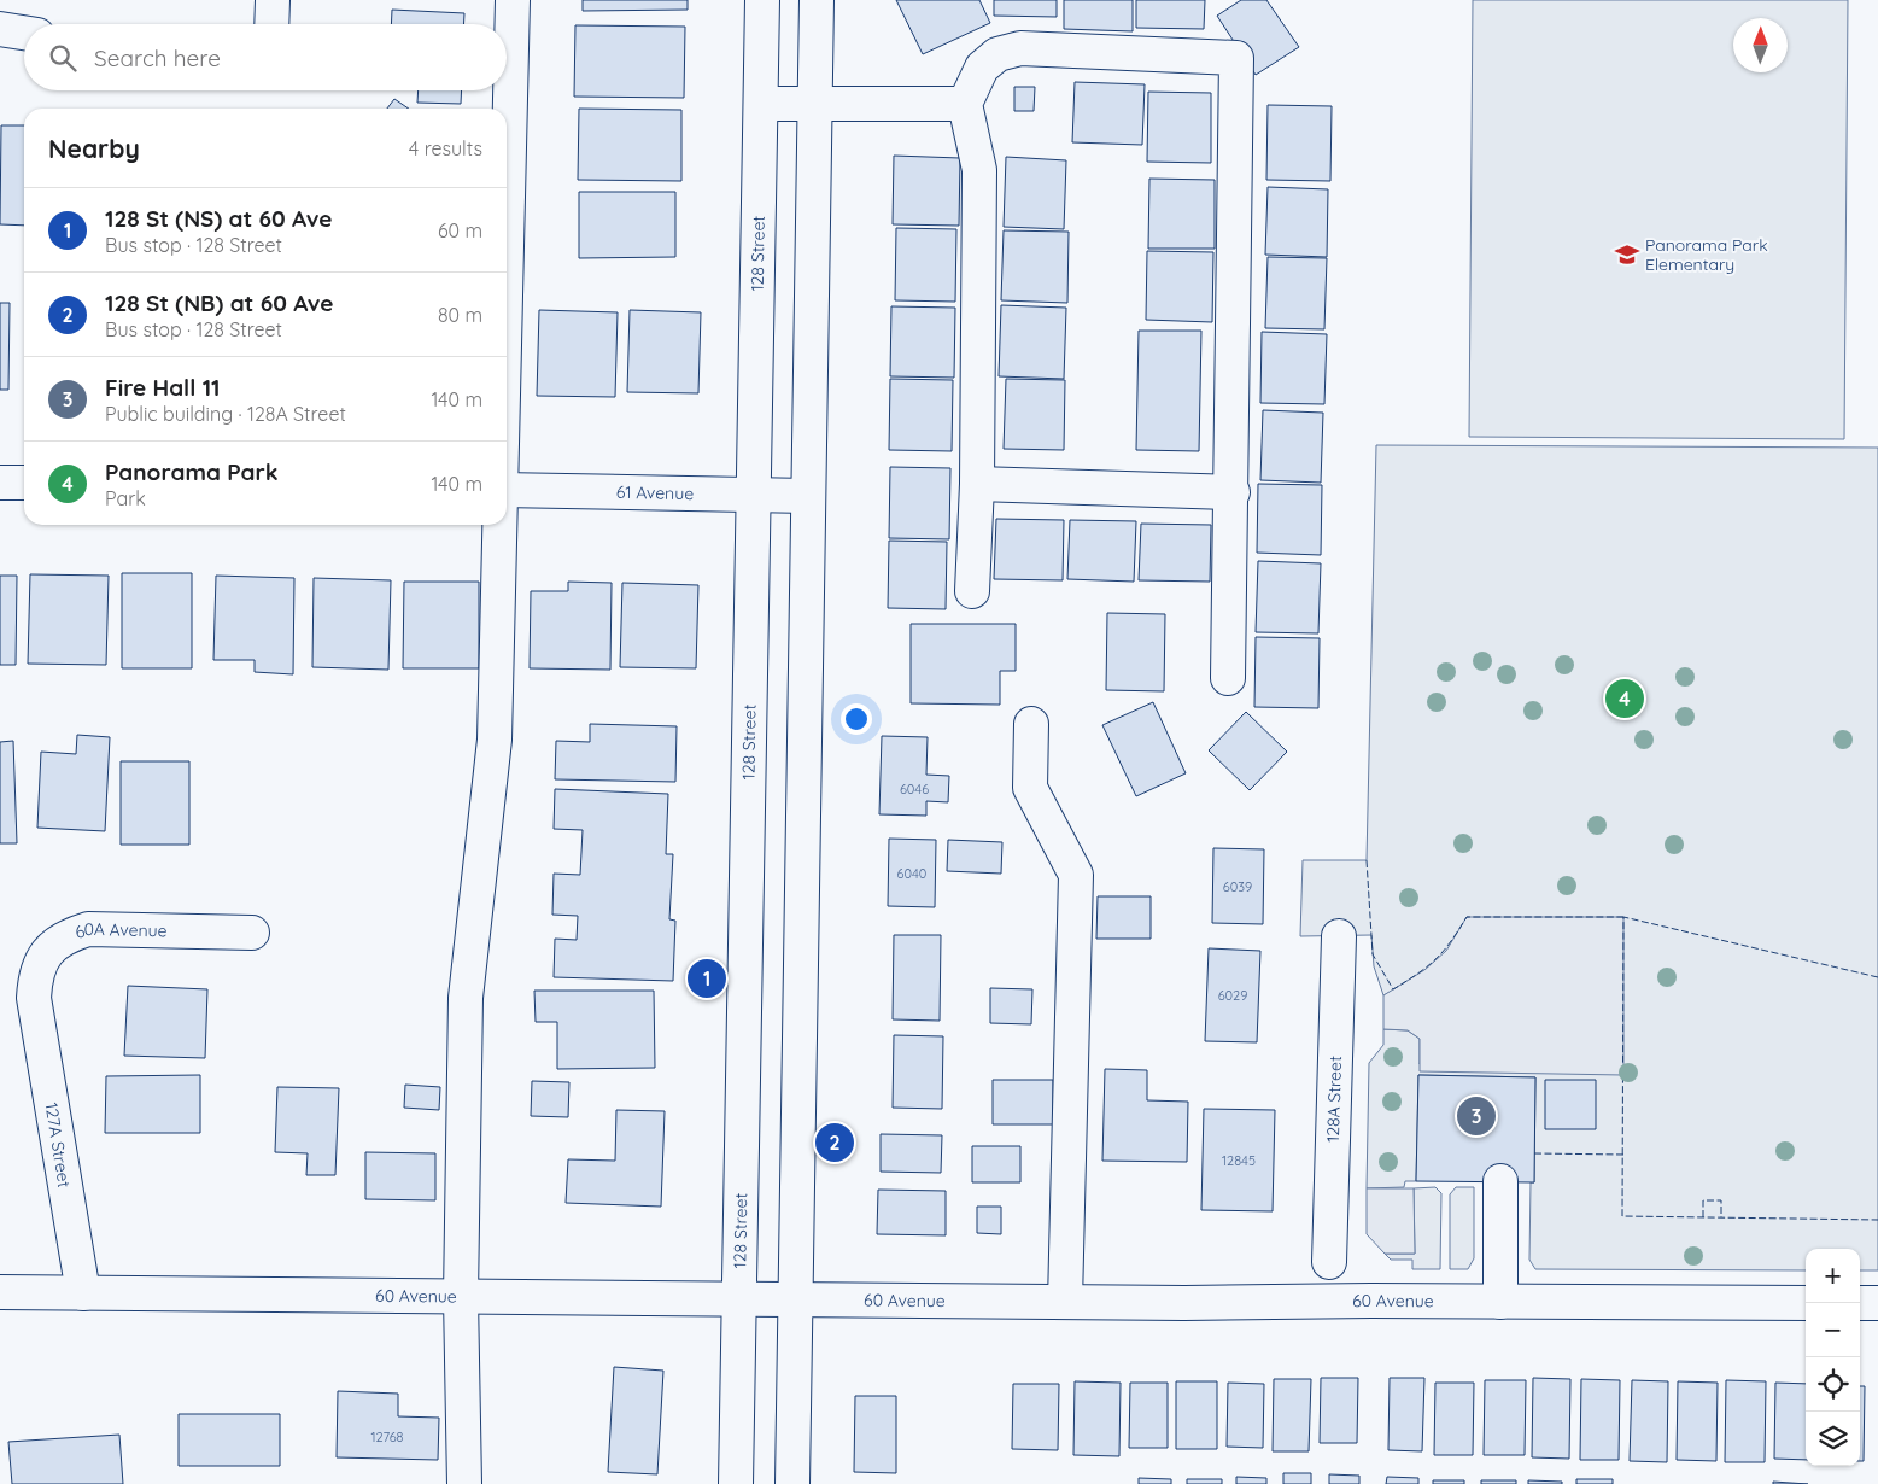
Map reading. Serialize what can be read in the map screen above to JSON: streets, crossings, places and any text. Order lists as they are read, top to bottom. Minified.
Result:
{"streets":{"street":["128 Street","61 Avenue","60A Avenue","128A Street","127A Street","60 Avenue"]},"crossings":[["128 Street","61 Avenue"],["128 Street","60 Avenue"],["60A Avenue","127A Street"],["127A Street","60 Avenue"]],"places":{"school or university":["Panorama Park Elementary"]},"house_numbers":["6046","6040","6039","6029","12845","12768"],"north":"top","page":{"search":"Search here","heading":["Nearby","4 results"],"list":[{"mark":"1","name":"128 St (NS) at 60 Ave","note":"Bus stop · 128 Street","value":"60 m"},{"mark":"2","name":"128 St (NB) at 60 Ave","note":"Bus stop · 128 Street","value":"80 m"},{"mark":"3","name":"Fire Hall 11","note":"Public building · 128A Street","value":"140 m"},{"mark":"4","name":"Panorama Park","note":"Park","value":"140 m"}],"pins":["4","1","3","2"],"map_buttons":["+","−"]}}
